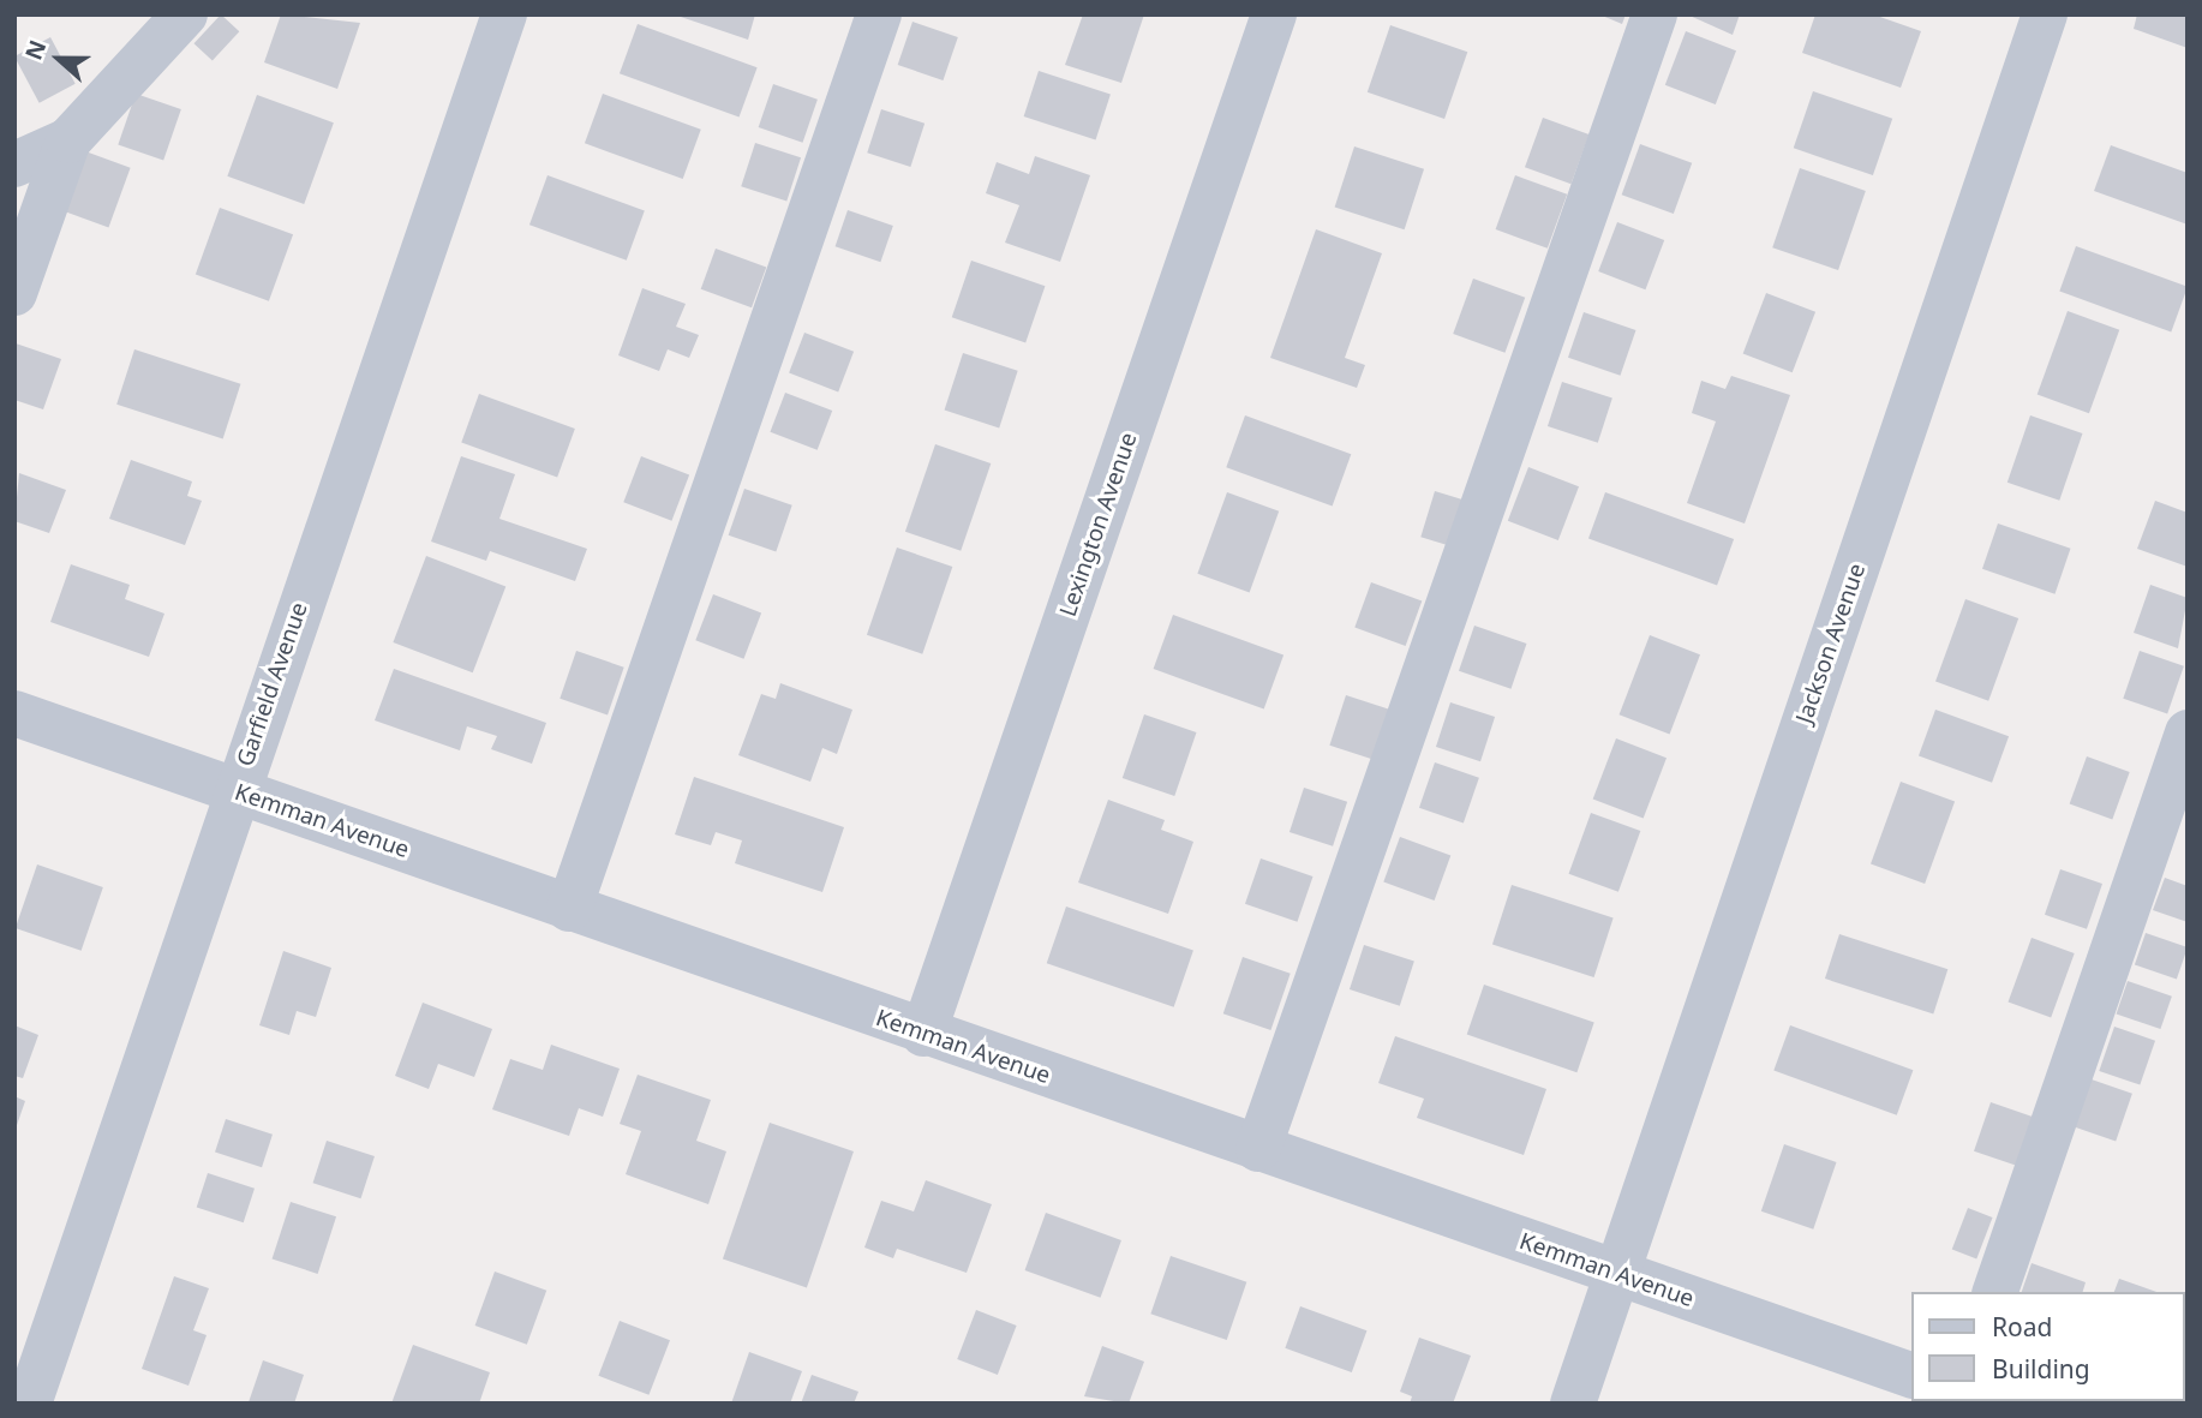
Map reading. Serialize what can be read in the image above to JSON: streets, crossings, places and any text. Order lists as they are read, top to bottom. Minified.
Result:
{"streets":{"street":["Lexington Avenue","Jackson Avenue","Garfield Avenue","Kemman Avenue"]},"crossings":[["Lexington Avenue","Kemman Avenue"],["Jackson Avenue","Kemman Avenue"],["Garfield Avenue","Kemman Avenue"]],"legend":["Road","Building"],"north":"left"}
